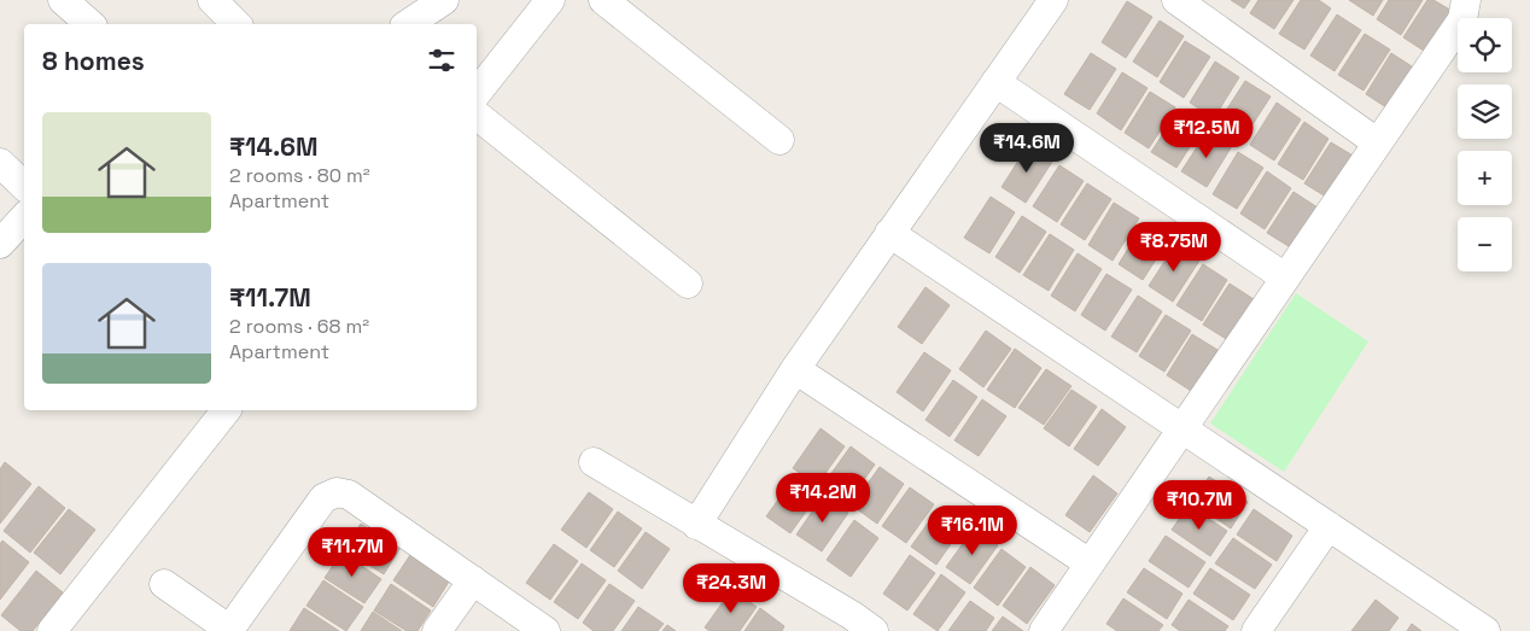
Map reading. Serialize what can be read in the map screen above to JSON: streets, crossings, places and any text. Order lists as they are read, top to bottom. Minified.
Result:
{"page":{"map_buttons":["+","−"],"heading":"8 homes","list":[{"name":"₹14.6M","note":"2 rooms · 80 m² · Apartment"},{"name":"₹11.7M","note":"2 rooms · 68 m² · Apartment"}],"price":["₹12.5M","₹14.6M","₹8.75M","₹14.2M","₹10.7M","₹16.1M","₹11.7M","₹24.3M"]}}
